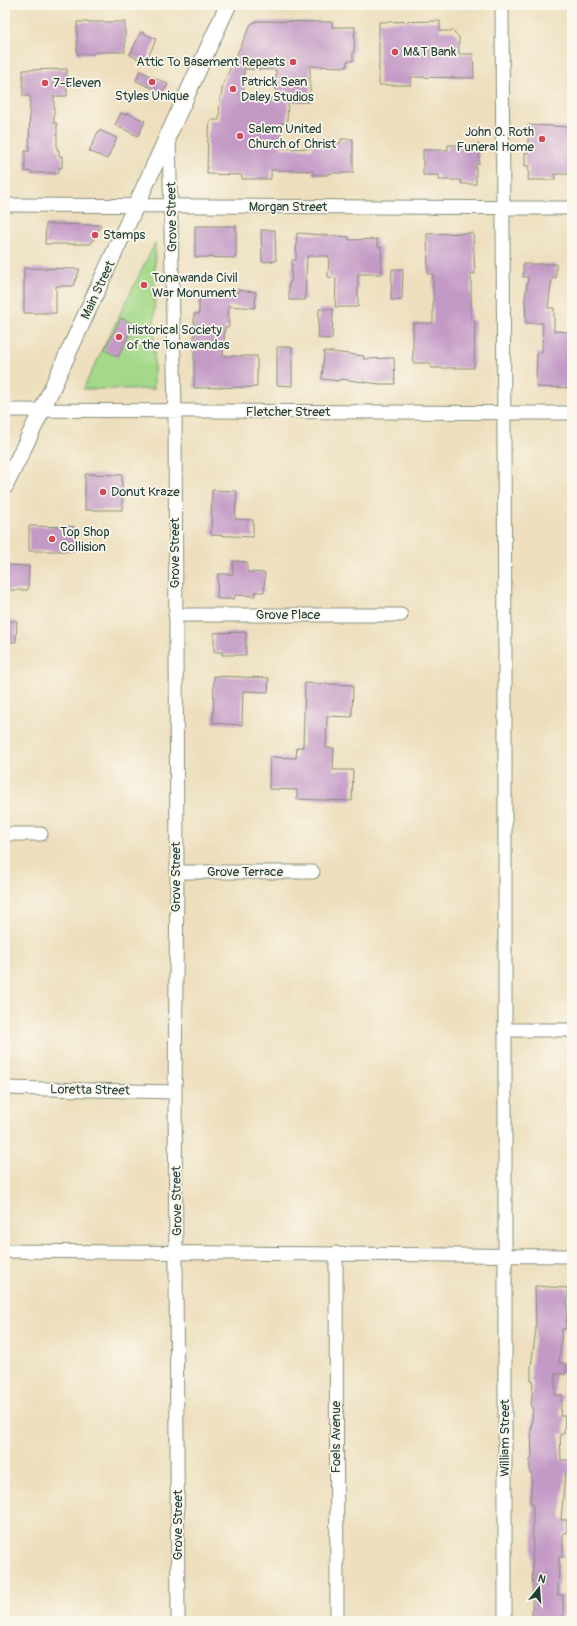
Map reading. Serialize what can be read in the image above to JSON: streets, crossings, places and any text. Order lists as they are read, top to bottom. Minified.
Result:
{"streets":{"street":["Morgan Street","Grove Street","Main Street","Fletcher Street","Grove Place","Grove Terrace","Loretta Street","Foels Avenue","William Street"]},"crossings":[["Morgan Street","Grove Street"],["Morgan Street","Main Street"],["Morgan Street","William Street"],["Grove Street","Main Street"],["Grove Street","Fletcher Street"],["Grove Street","Grove Place"],["Grove Street","Grove Terrace"],["Grove Street","Loretta Street"],["Main Street","Fletcher Street"],["Fletcher Street","William Street"]],"places":["M&T Bank","Attic To Basement Repeats","Styles Unique","7-Eleven","Patrick Sean Daley Studios","Salem United Church of Christ","John O. Roth Funeral Home","Stamps","Tonawanda Civil War Monument","Historical Society of the Tonawandas","Donut Kraze","Top Shop Collision"],"north":"top"}
